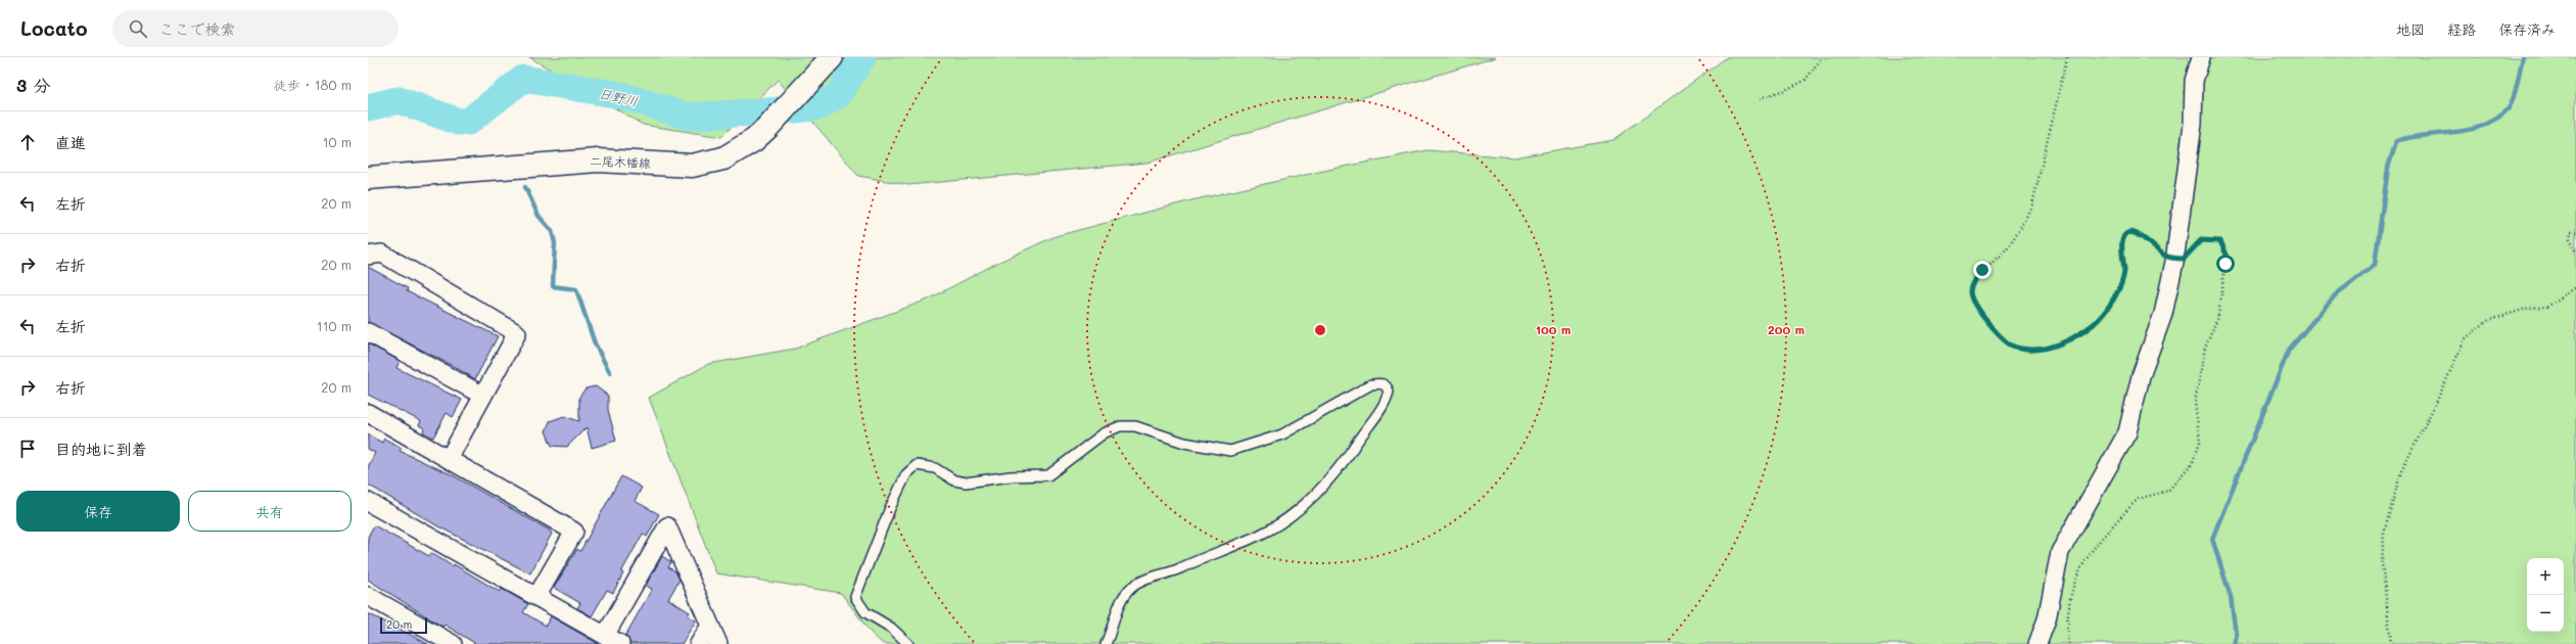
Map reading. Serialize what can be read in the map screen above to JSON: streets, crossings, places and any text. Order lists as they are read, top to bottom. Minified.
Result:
{"streets":{"main road":["二尾木幡線"]},"water":["日野川"],"scale_bar":"20 m","page":{"header":"Locato","search":"ここで検索","nav":["地図","経路","保存済み"],"heading":["3 分","徒歩 · 180 m"],"list":[["直進","10 m"],["左折","20 m"],["右折","20 m"],["左折","110 m"],["右折","20 m"],"目的地に到着"],"buttons":["保存","共有"],"map_buttons":["+","−"],"scale":"20 m"},"rings":["100 m","200 m"]}
